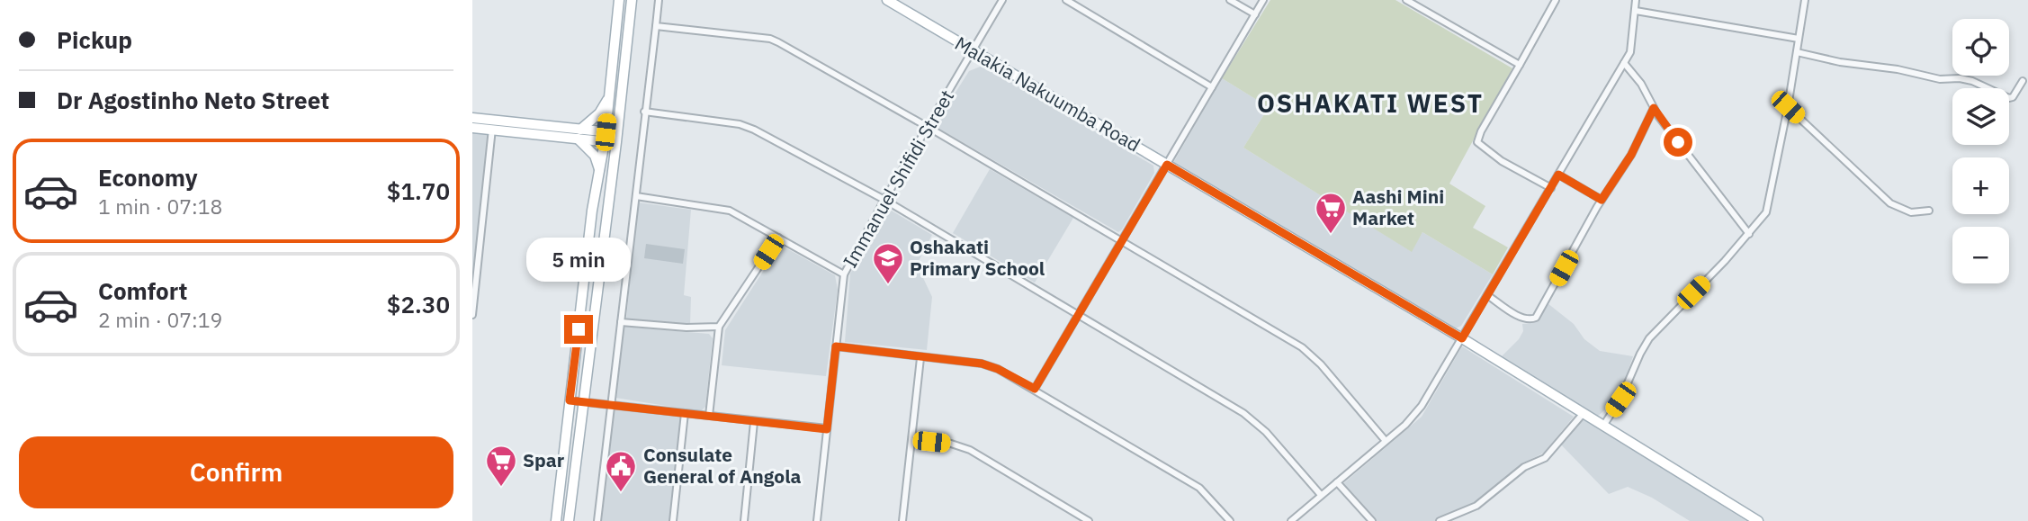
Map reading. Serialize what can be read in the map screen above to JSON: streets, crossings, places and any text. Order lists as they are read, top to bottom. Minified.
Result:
{"streets":{"main road":["Malakia Nakuumba Road"],"street":["Immanuel Shifidi Street"]},"crossings":[["Malakia Nakuumba Road","Immanuel Shifidi Street"]],"districts":["OSHAKATI WEST"],"places":{"supermarket":["Aashi Mini Market","Spar"],"school or university":["Oshakati Primary School"],"public building":["Consulate General of Angola"]},"page":{"banner":["Pickup","Dr Agostinho Neto Street"],"map_buttons":["+","−"],"list":[{"name":"Economy","note":"1 min · 07:18","value":"$1.70"},{"name":"Comfort","note":"2 min · 07:19","value":"$2.30"}],"bubble":"5 min","buttons":"Confirm"}}
